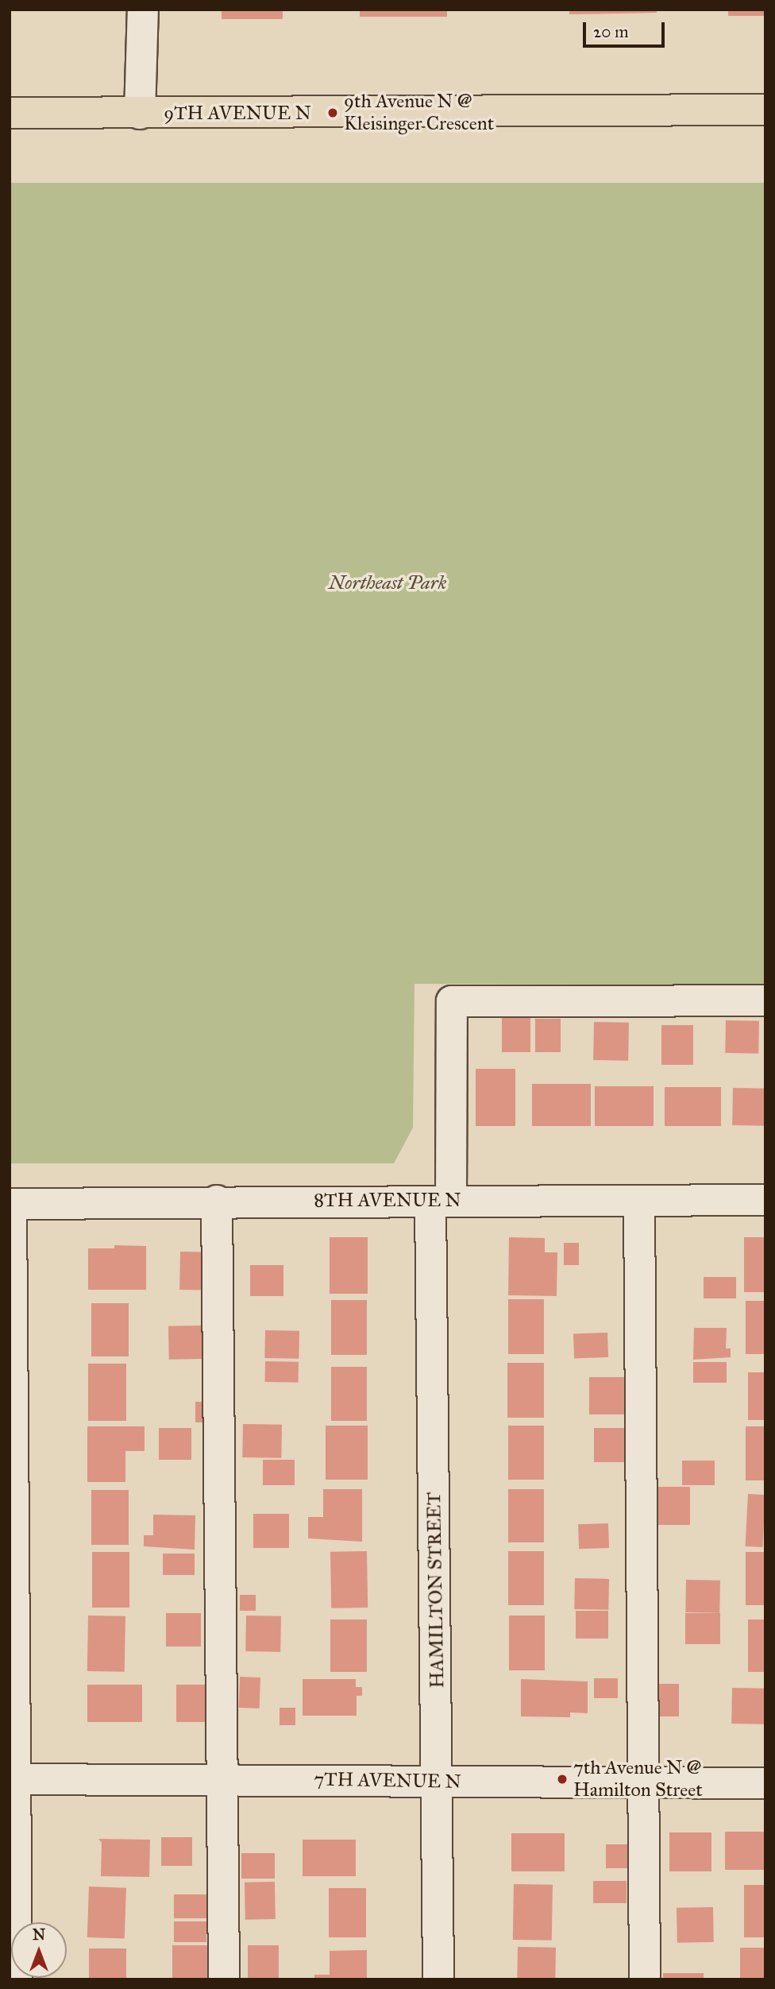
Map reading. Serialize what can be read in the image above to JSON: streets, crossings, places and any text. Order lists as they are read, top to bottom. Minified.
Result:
{"streets":{"main road":["9TH AVENUE N"],"street":["8TH AVENUE N","HAMILTON STREET","7TH AVENUE N"]},"crossings":[["8TH AVENUE N","HAMILTON STREET"],["HAMILTON STREET","7TH AVENUE N"]],"parks":["Northeast Park"],"places":["9th Avenue N @ Kleisinger Crescent","7th Avenue N @ Hamilton Street"],"scale_bar":"20 m","north":"top"}
